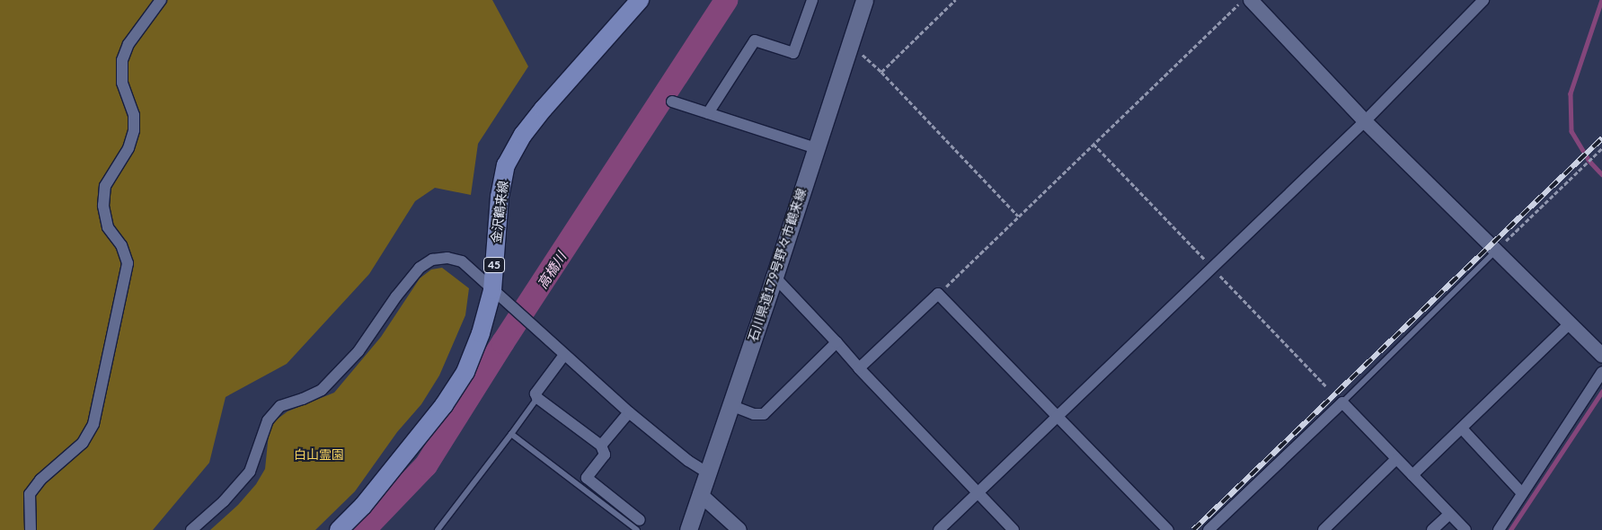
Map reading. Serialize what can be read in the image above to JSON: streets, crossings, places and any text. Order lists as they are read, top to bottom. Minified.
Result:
{"streets":{"main road":["金沢鶴来線","45","石川県道179号野々市鶴来線"]},"water":["高橋川"],"parks":["白山霊園"]}
